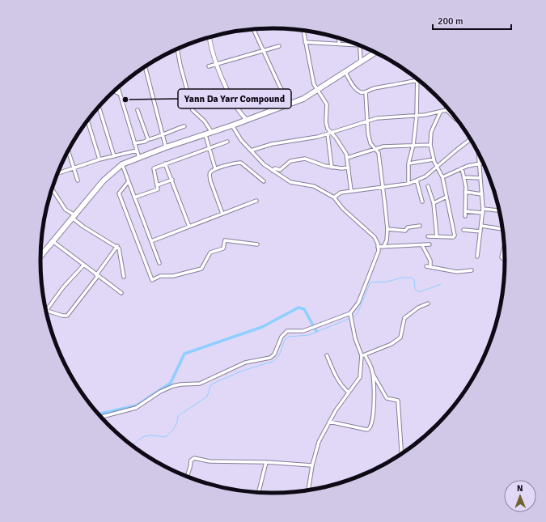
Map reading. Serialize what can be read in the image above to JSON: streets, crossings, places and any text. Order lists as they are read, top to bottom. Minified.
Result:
{"places":["Yann Da Yarr Compound"],"scale_bar":"200 m","north":"top"}
